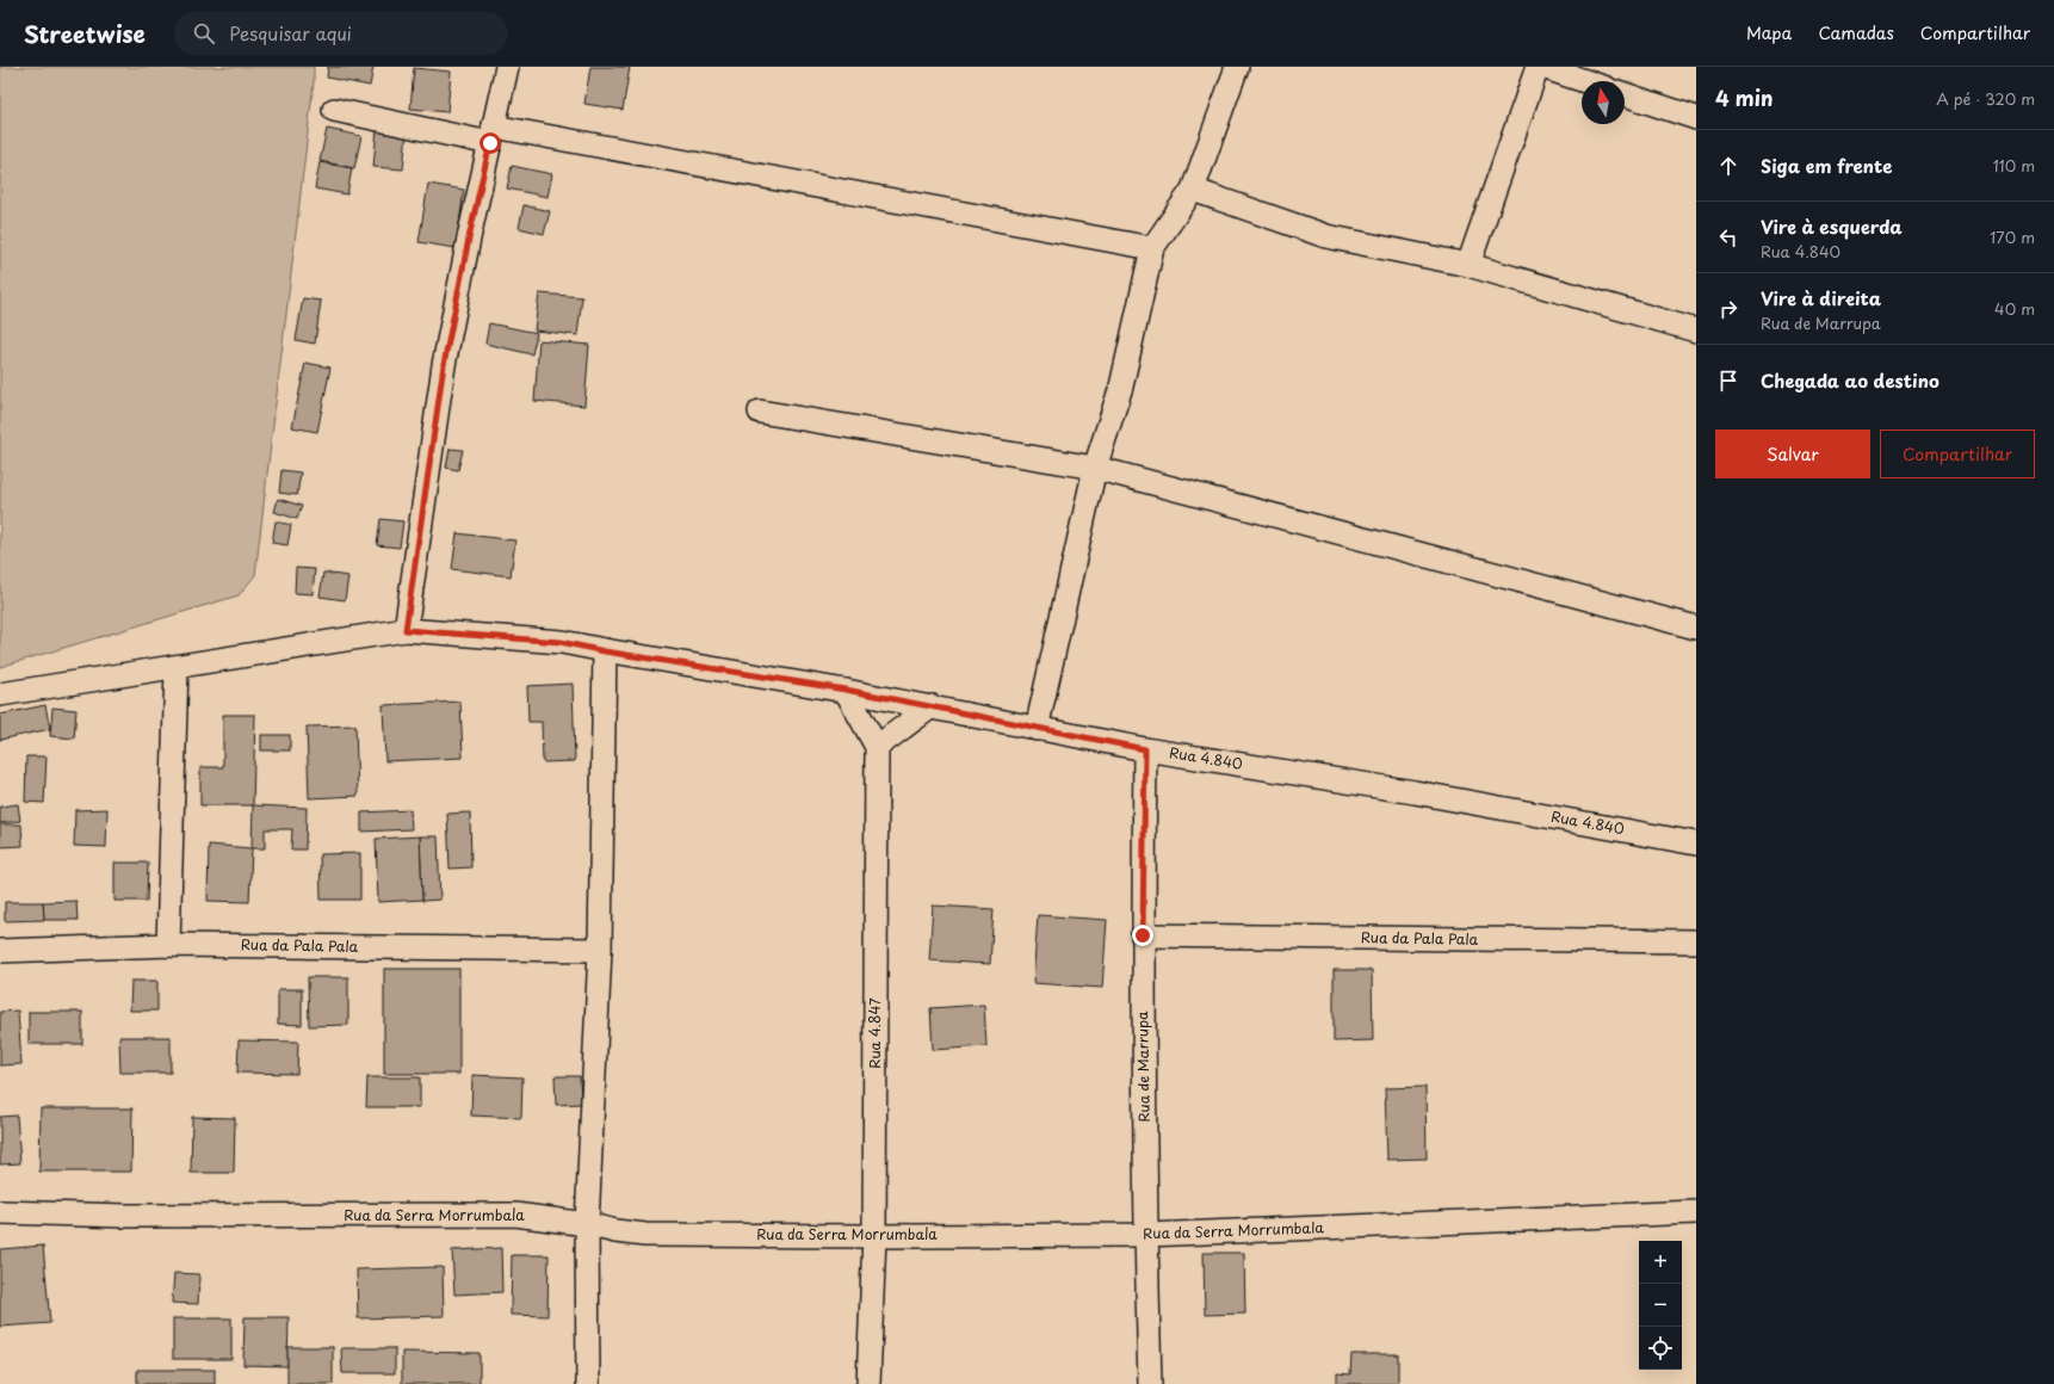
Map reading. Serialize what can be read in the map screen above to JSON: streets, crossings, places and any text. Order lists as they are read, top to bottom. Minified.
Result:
{"streets":{"street":["Rua 4.840","Rua da Pala Pala","Rua 4.847","Rua de Marrupa","Rua da Serra Morrumbala"]},"crossings":[["Rua 4.840","Rua 4.847"],["Rua 4.840","Rua de Marrupa"],["Rua da Pala Pala","Rua de Marrupa"],["Rua 4.847","Rua da Serra Morrumbala"],["Rua de Marrupa","Rua da Serra Morrumbala"]],"north":"top","page":{"header":"Streetwise","search":"Pesquisar aqui","nav":["Mapa","Camadas","Compartilhar"],"heading":["4 min","A pé · 320 m"],"list":[["Siga em frente","110 m"],["Vire à esquerda","Rua 4.840","170 m"],["Vire à direita","Rua de Marrupa","40 m"],"Chegada ao destino"],"buttons":["Salvar","Compartilhar"],"map_buttons":["+","−"]}}
